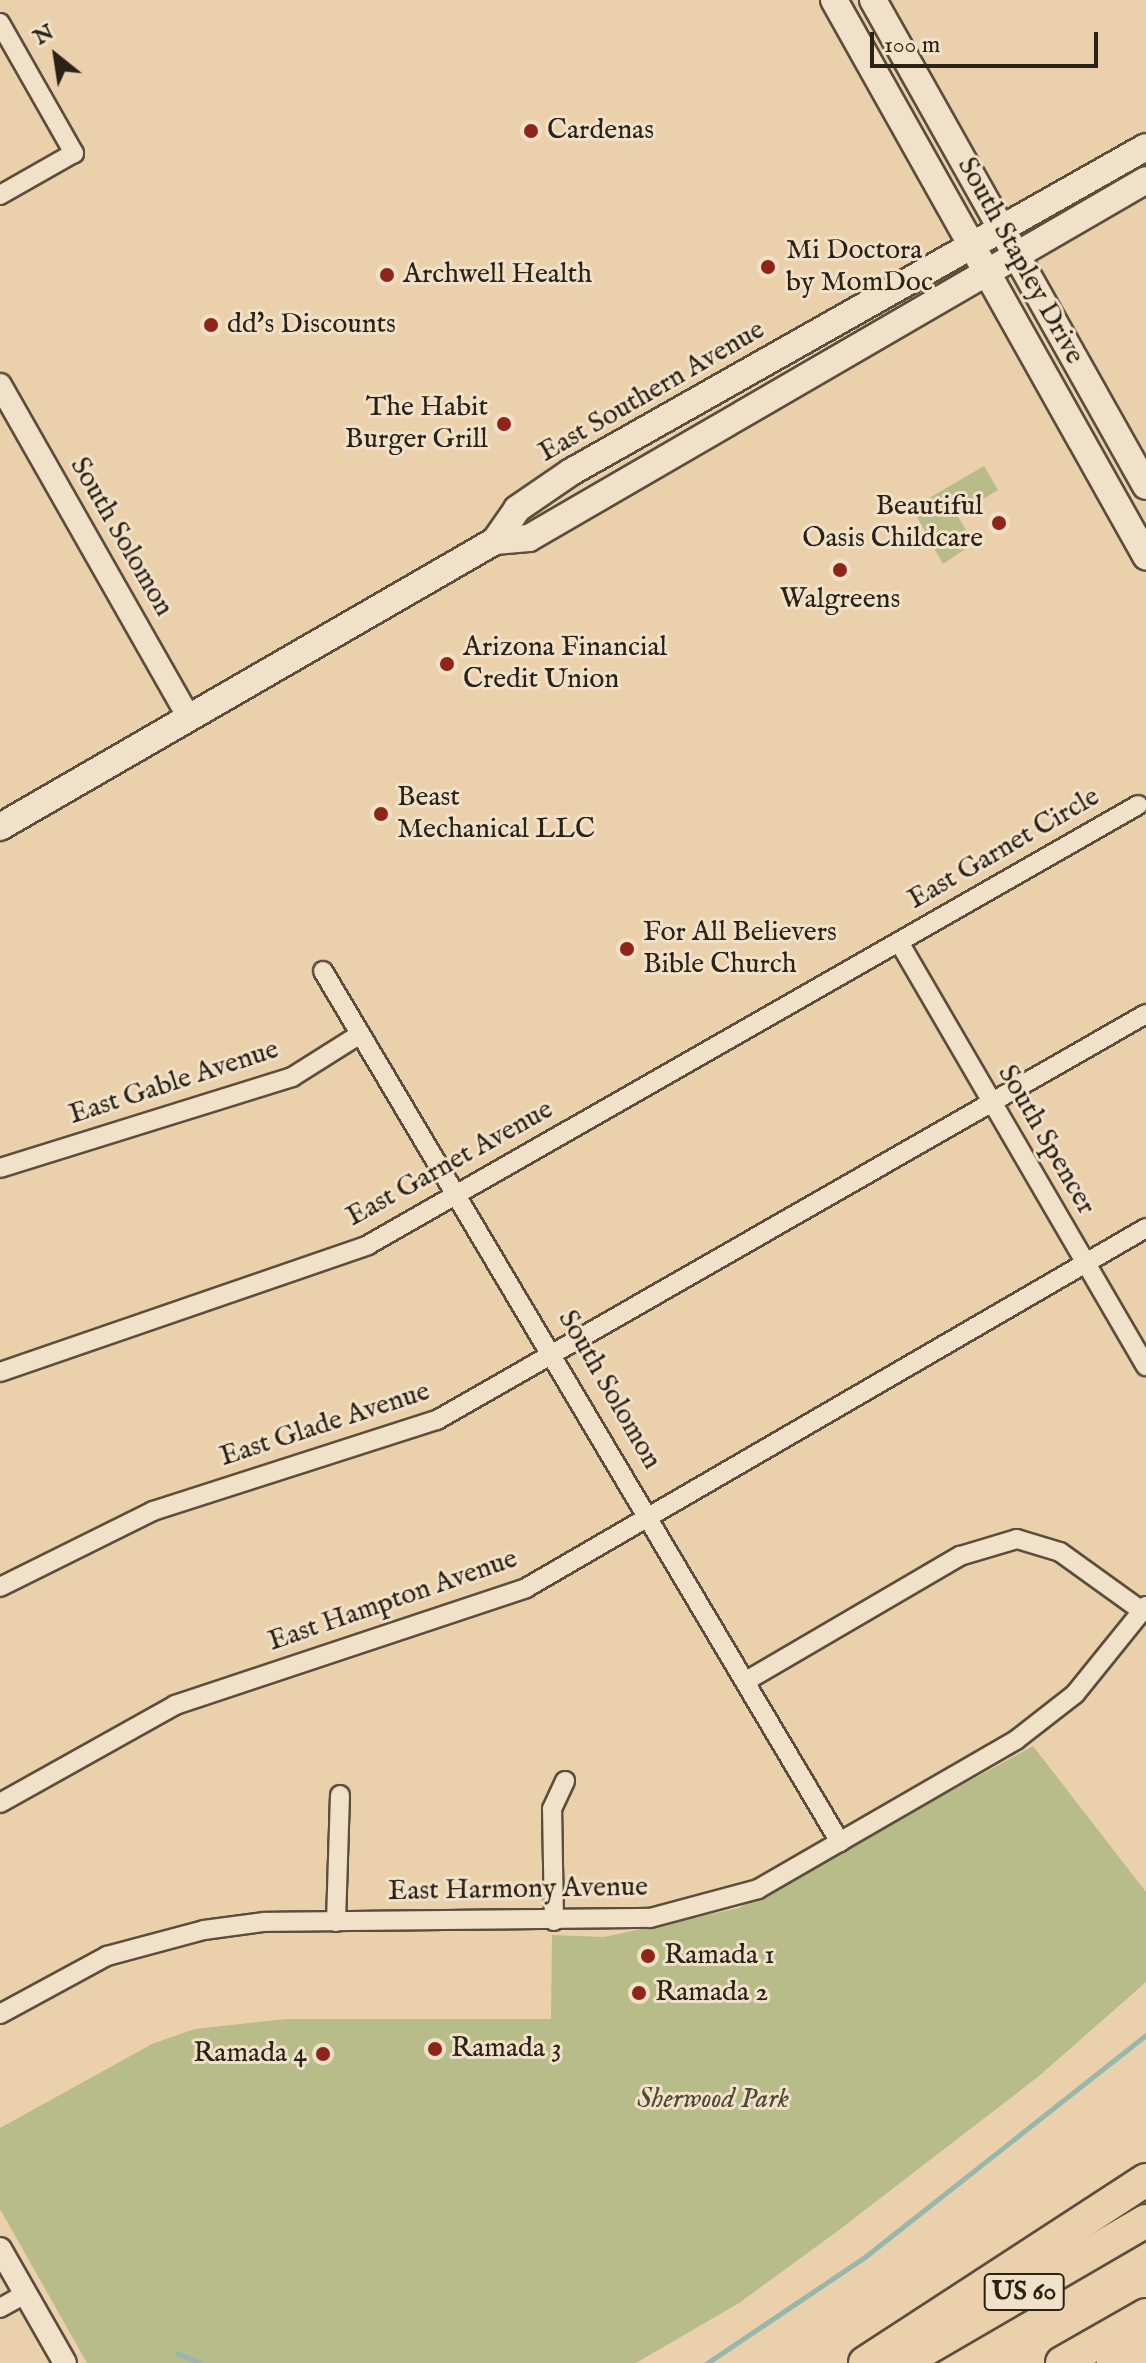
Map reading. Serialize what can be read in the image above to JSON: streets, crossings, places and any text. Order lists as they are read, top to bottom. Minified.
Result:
{"streets":{"highway":["US 60"],"main road":["South Stapley Drive","East Southern Avenue"],"street":["South Solomon","East Garnet Circle","East Gable Avenue","South Spencer","East Garnet Avenue","East Glade Avenue","East Hampton Avenue","East Harmony Avenue"]},"crossings":[["South Stapley Drive","East Southern Avenue"],["East Southern Avenue","South Solomon"],["South Solomon","East Gable Avenue"],["South Solomon","East Garnet Avenue"],["South Solomon","East Glade Avenue"],["South Solomon","East Hampton Avenue"],["South Solomon","East Harmony Avenue"],["East Garnet Circle","South Spencer"],["East Garnet Circle","East Garnet Avenue"],["South Spencer","East Garnet Avenue"],["South Spencer","East Glade Avenue"],["South Spencer","East Hampton Avenue"]],"parks":["Sherwood Park"],"places":["Cardenas","Mi Doctora by MomDoc","Archwell Health","dd's Discounts","The Habit Burger Grill","Beautiful Oasis Childcare","Walgreens","Arizona Financial Credit Union","Beast Mechanical LLC","For All Believers Bible Church","Ramada 1","Ramada 2","Ramada 3","Ramada 4"],"scale_bar":"100 m","north":"top left"}
